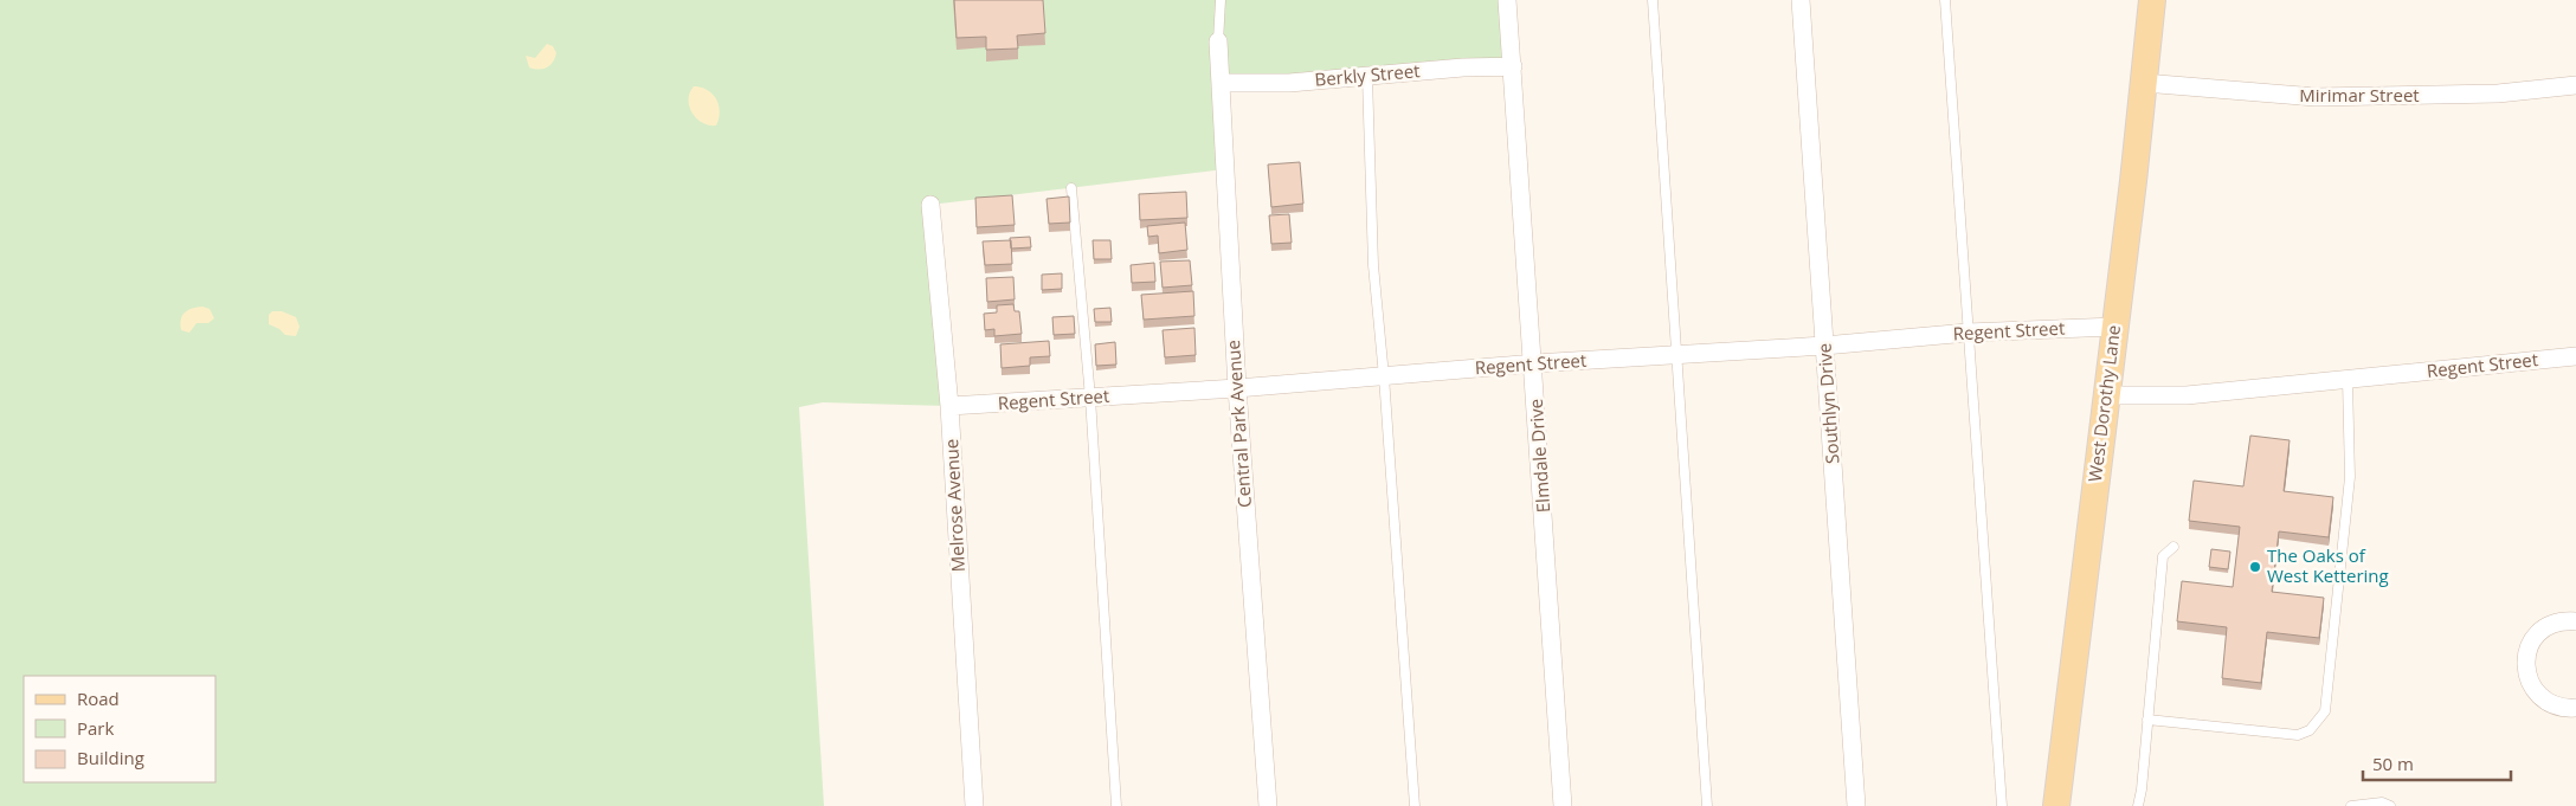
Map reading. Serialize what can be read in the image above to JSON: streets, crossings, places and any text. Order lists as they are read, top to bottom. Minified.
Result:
{"streets":{"main road":["West Dorothy Lane"],"street":["Berkly Street","Mirimar Street","Regent Street","Southlyn Drive","Central Park Avenue","Elmdale Drive","Melrose Avenue"]},"crossings":[["Berkly Street","Central Park Avenue"],["Berkly Street","Elmdale Drive"],["Mirimar Street","West Dorothy Lane"],["Regent Street","Southlyn Drive"],["Regent Street","West Dorothy Lane"],["Regent Street","Central Park Avenue"],["Regent Street","Elmdale Drive"],["Regent Street","Melrose Avenue"]],"places":["The Oaks of West Kettering"],"legend":["Road","Park","Building"],"scale_bar":"50 m"}
